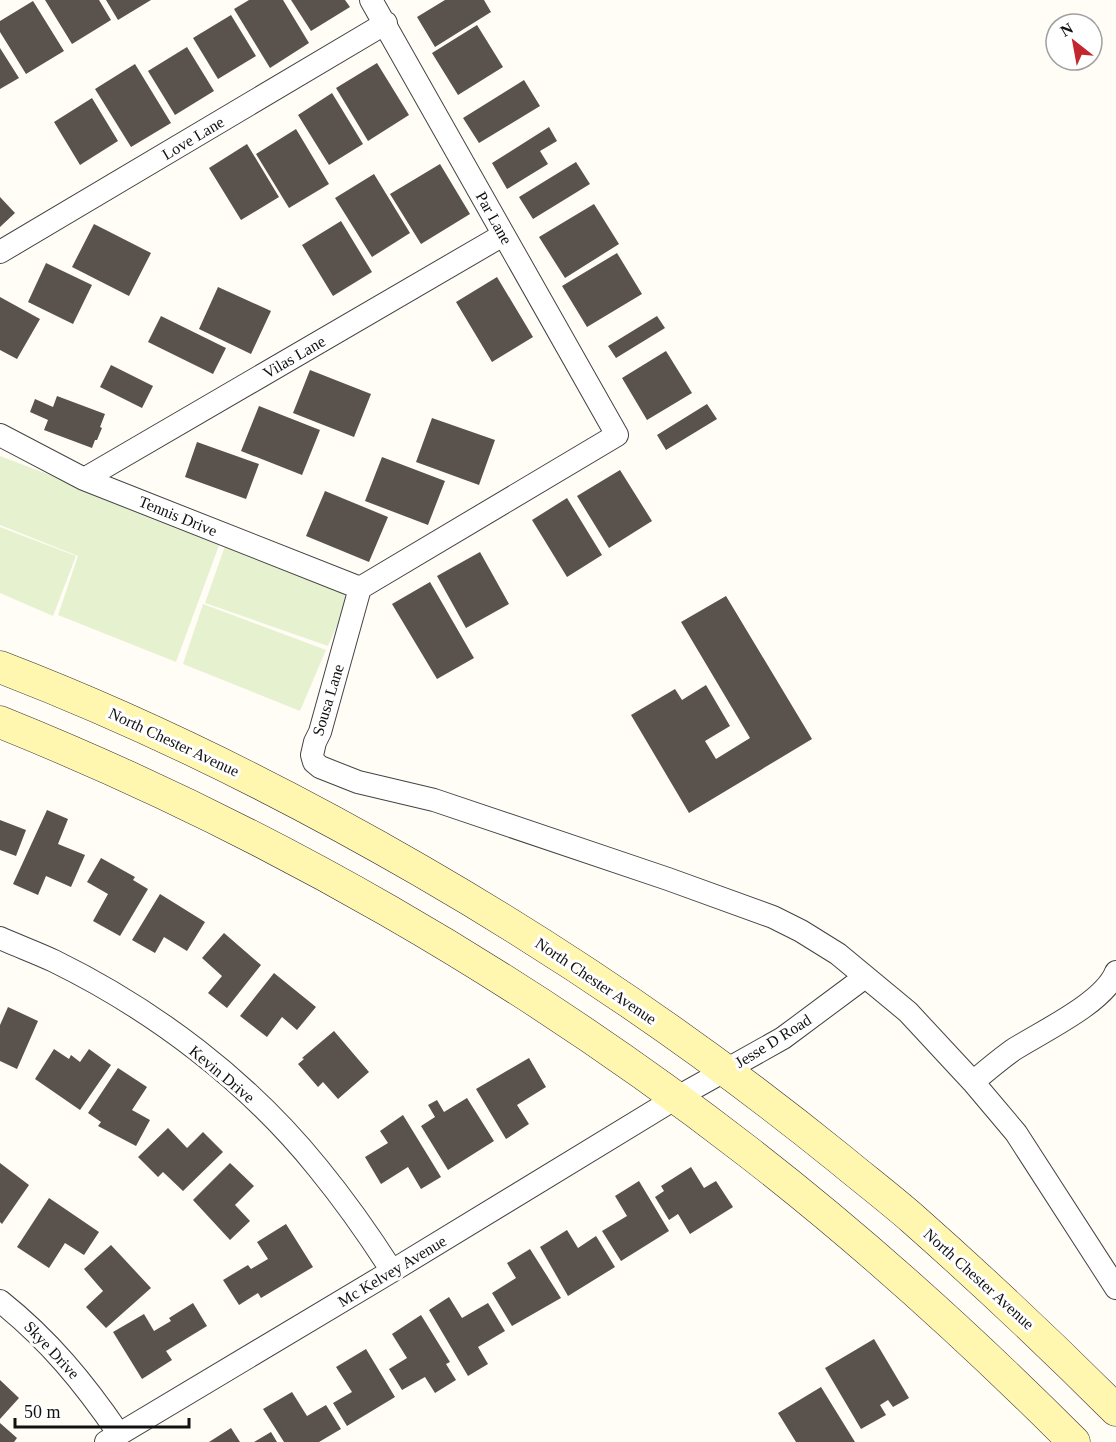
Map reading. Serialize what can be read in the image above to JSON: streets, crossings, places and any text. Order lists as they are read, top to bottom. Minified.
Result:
{"streets":{"main road":["North Chester Avenue"],"street":["Love Lane","Par Lane","Vilas Lane","Tennis Drive","Sousa Lane","Jesse D Road","Kevin Drive","Mc Kelvey Avenue","Skye Drive"]},"crossings":[["Love Lane","Par Lane"],["Par Lane","Vilas Lane"],["Par Lane","Tennis Drive"],["Par Lane","Sousa Lane"],["Vilas Lane","Tennis Drive"],["Tennis Drive","Sousa Lane"],["Sousa Lane","Jesse D Road"],["North Chester Avenue","Jesse D Road"],["Jesse D Road","Mc Kelvey Avenue"],["Kevin Drive","Mc Kelvey Avenue"],["Mc Kelvey Avenue","Skye Drive"]],"scale_bar":"50 m","north":"top left"}
